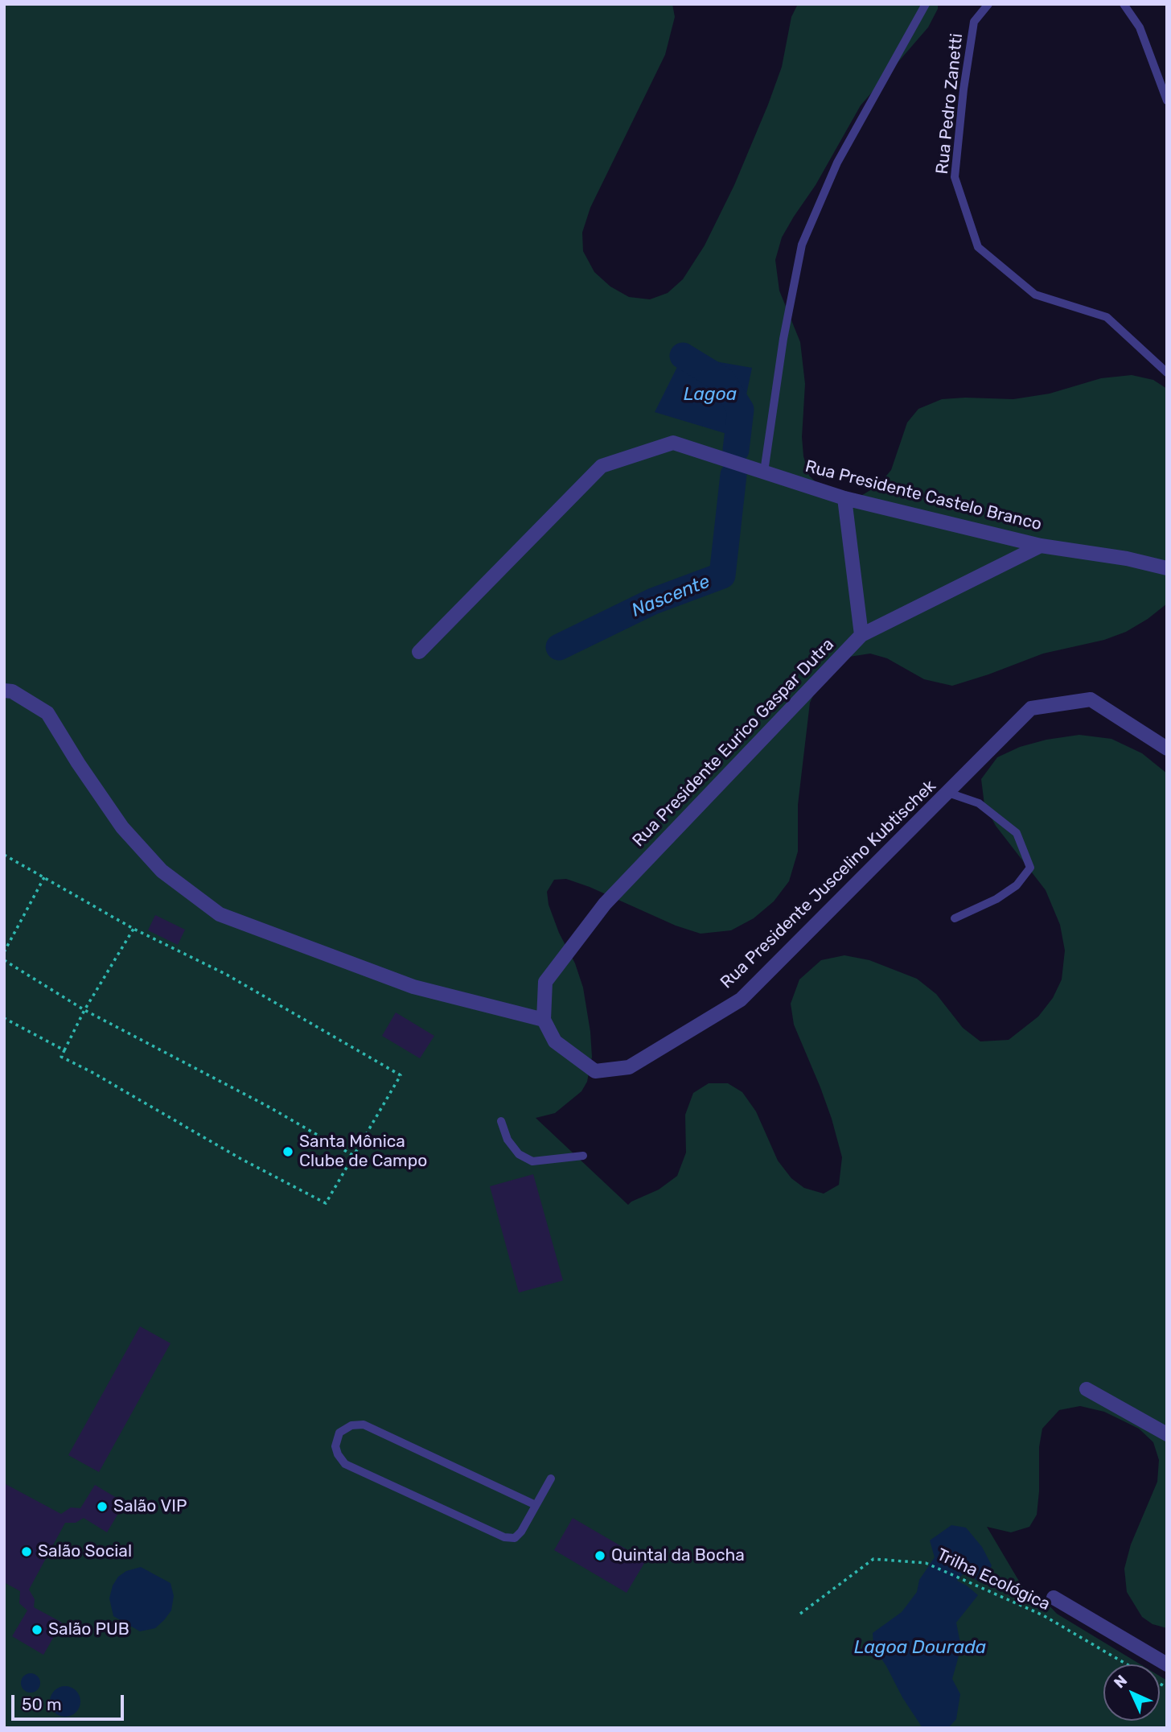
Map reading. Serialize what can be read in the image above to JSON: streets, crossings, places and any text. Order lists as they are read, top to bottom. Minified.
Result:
{"streets":{"street":["Rua Presidente Castelo Branco","Rua Presidente Eurico Gaspar Dutra","Rua Presidente Juscelino Kubtischek"],"lane":["Rua Pedro Zanetti"],"path":["Trilha Ecológica"]},"crossings":[["Rua Presidente Castelo Branco","Rua Presidente Eurico Gaspar Dutra"],["Rua Presidente Eurico Gaspar Dutra","Rua Presidente Juscelino Kubtischek"]],"water":["Lagoa","Nascente","Lagoa Dourada"],"places":["Santa Mônica Clube de Campo","Salão VIP","Salão Social","Quintal da Bocha","Salão PUB"],"scale_bar":"50 m","north":"top left"}
